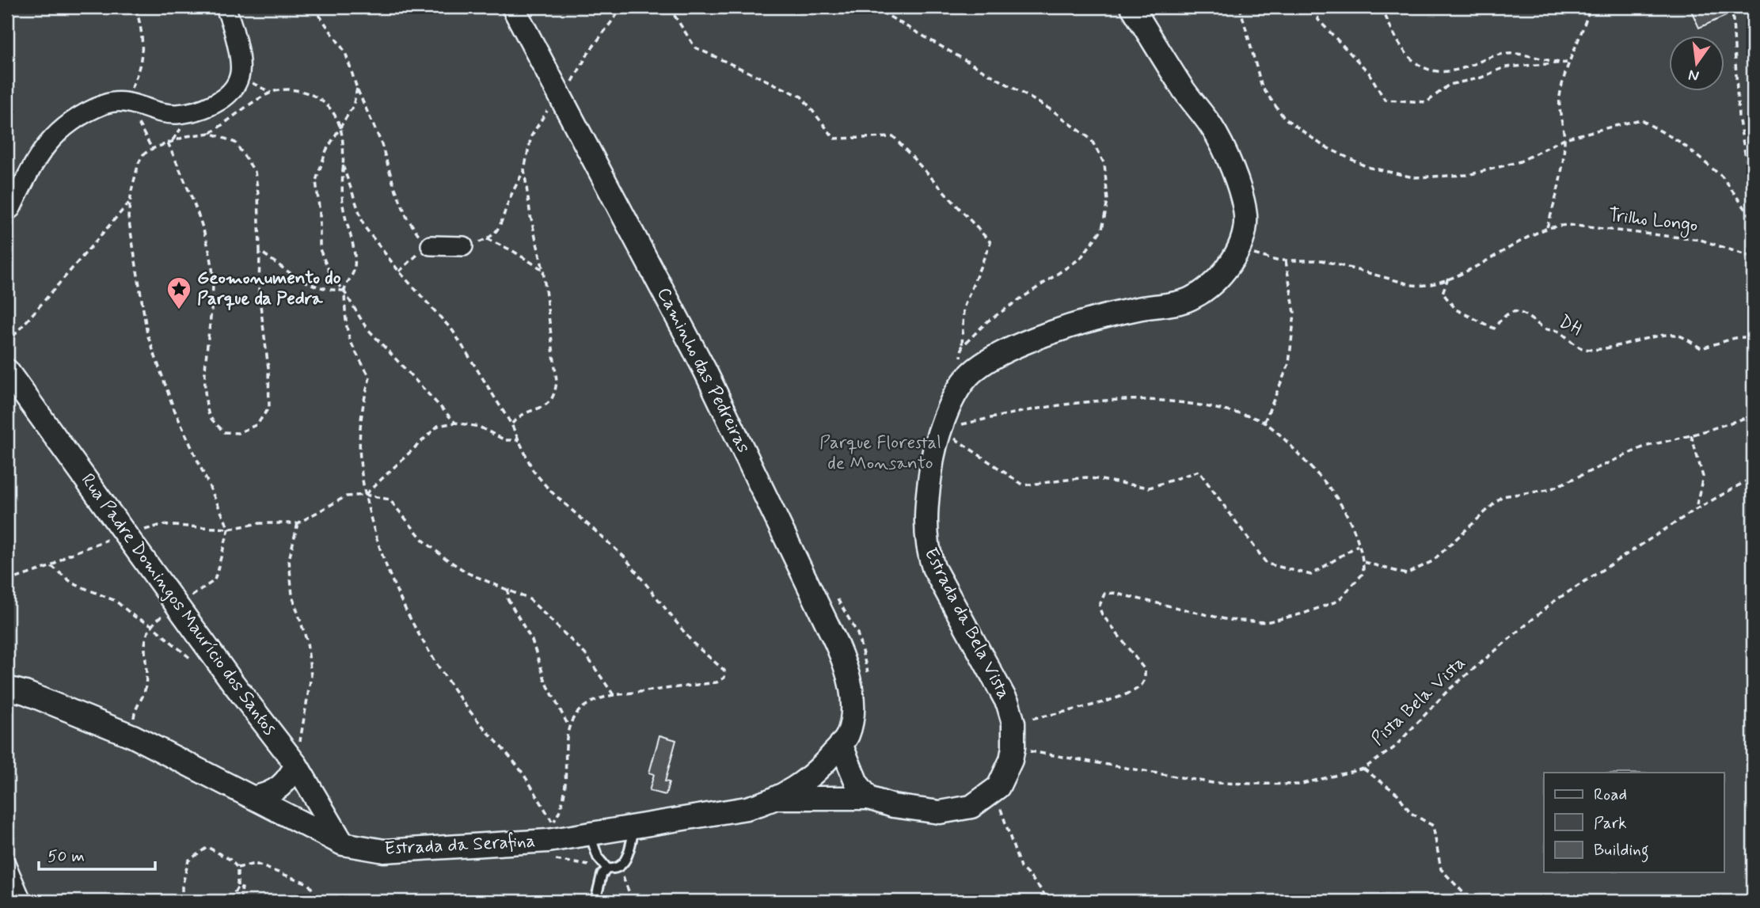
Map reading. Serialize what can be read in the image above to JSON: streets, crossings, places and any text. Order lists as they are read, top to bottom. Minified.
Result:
{"streets":{"street":["Caminho das Pedreiras","Rua Padre Domingos Maurício dos Santos","Estrada da Bela Vista","Estrada da Serafina"],"path":["Trilho Longo","DH","Pista Bela Vista"]},"crossings":[["Caminho das Pedreiras","Estrada da Bela Vista"],["Caminho das Pedreiras","Estrada da Serafina"],["Rua Padre Domingos Maurício dos Santos","Estrada da Serafina"],["Estrada da Bela Vista","Estrada da Serafina"]],"parks":["Parque Florestal de Monsanto"],"places":{"place":["Geomonumento do Parque da Pedra"]},"legend":["Road","Park","Building"],"scale_bar":"50 m","north":"bottom"}
